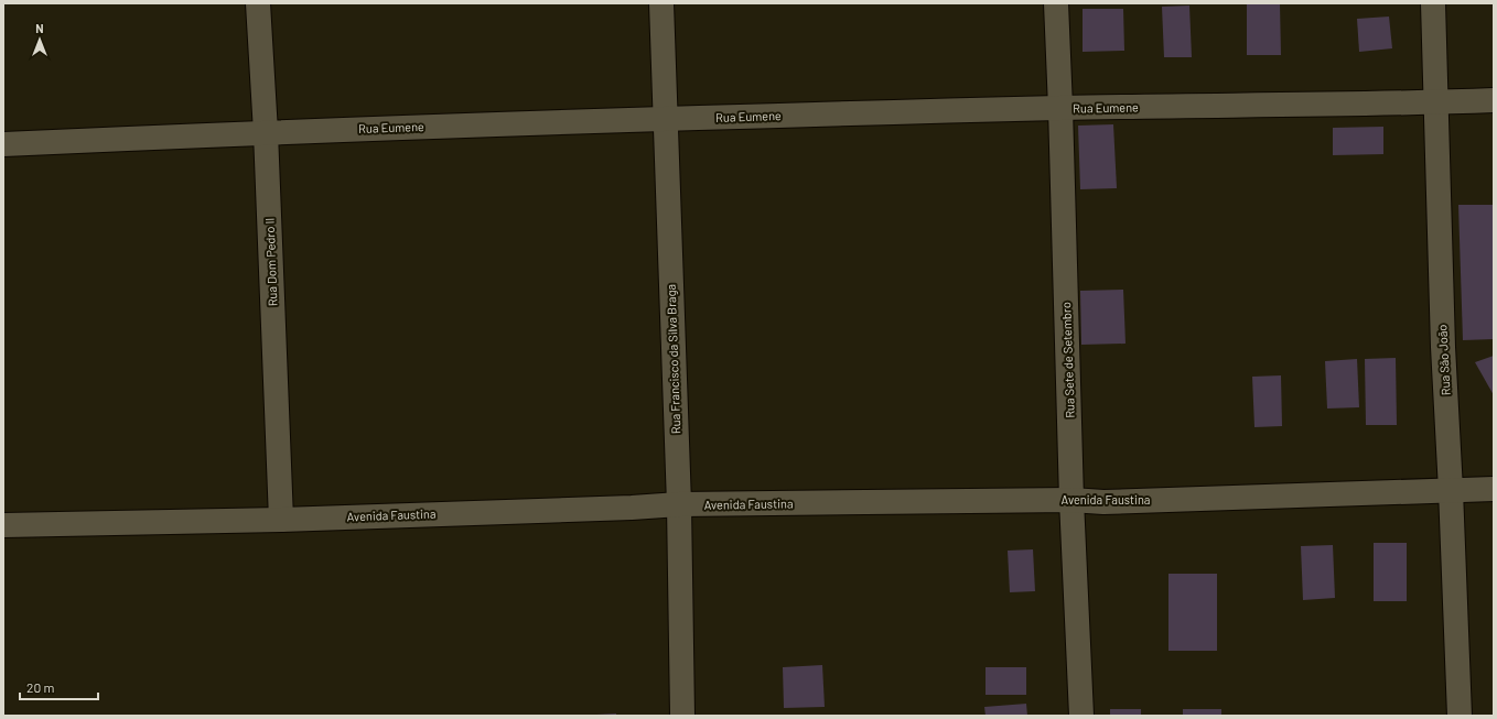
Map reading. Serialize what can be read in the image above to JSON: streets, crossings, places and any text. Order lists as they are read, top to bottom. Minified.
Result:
{"streets":{"street":["Rua Eumene","Rua Dom Pedro II","Rua Francisco da Silva Braga","Rua Sete de Setembro","Rua São João","Avenida Faustina"]},"crossings":[["Rua Eumene","Rua Dom Pedro II"],["Rua Eumene","Rua Francisco da Silva Braga"],["Rua Eumene","Rua Sete de Setembro"],["Rua Eumene","Rua São João"],["Rua Dom Pedro II","Avenida Faustina"],["Rua Francisco da Silva Braga","Avenida Faustina"],["Rua Sete de Setembro","Avenida Faustina"],["Rua São João","Avenida Faustina"]],"scale_bar":"20 m","north":"top"}
